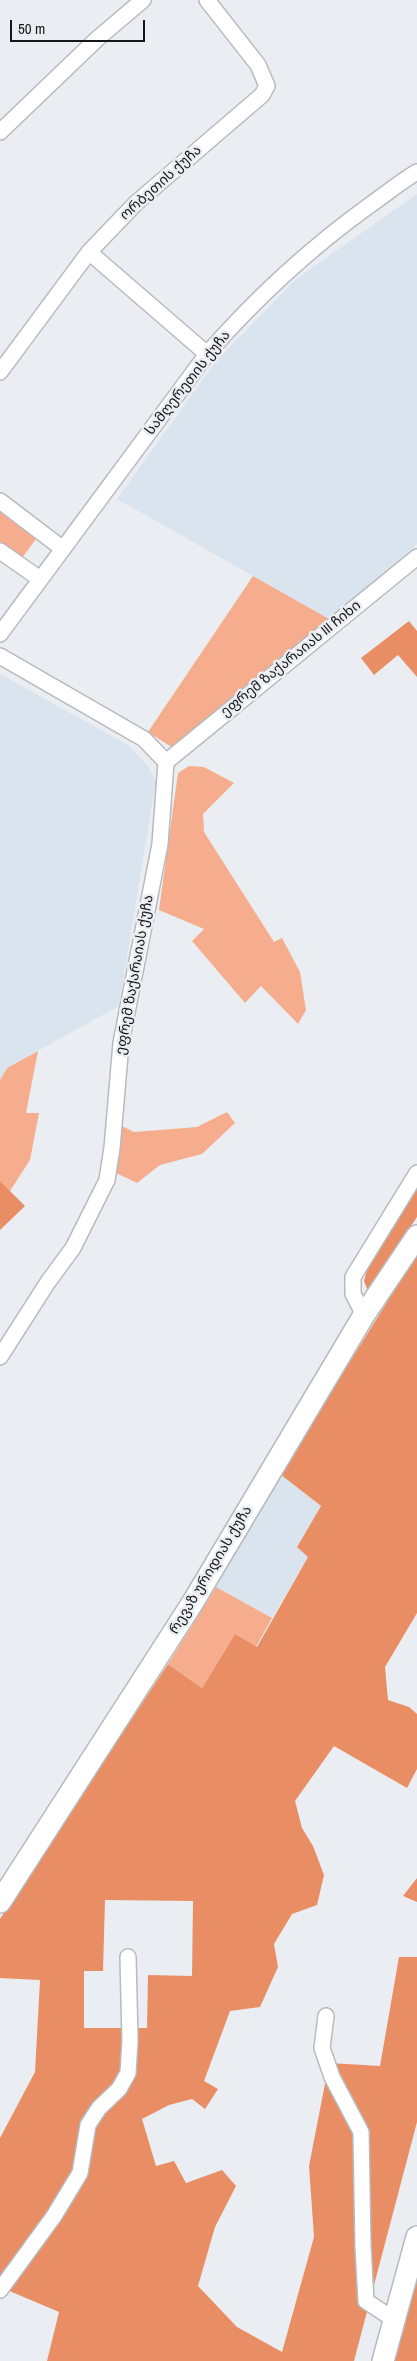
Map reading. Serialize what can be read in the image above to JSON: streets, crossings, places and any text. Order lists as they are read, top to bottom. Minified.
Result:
{"streets":{"street":["ორბეთის ქუჩა","სამღერეთის ქუჩა","ეფრემ ზაქარაიას III ჩიხი","ეფრემ ზაქარაიას ქუჩა","რევაზ ურიდიას ქუჩა"]},"crossings":[["ეფრემ ზაქარაიას III ჩიხი","ეფრემ ზაქარაიას ქუჩა"]],"scale_bar":"50 m"}
